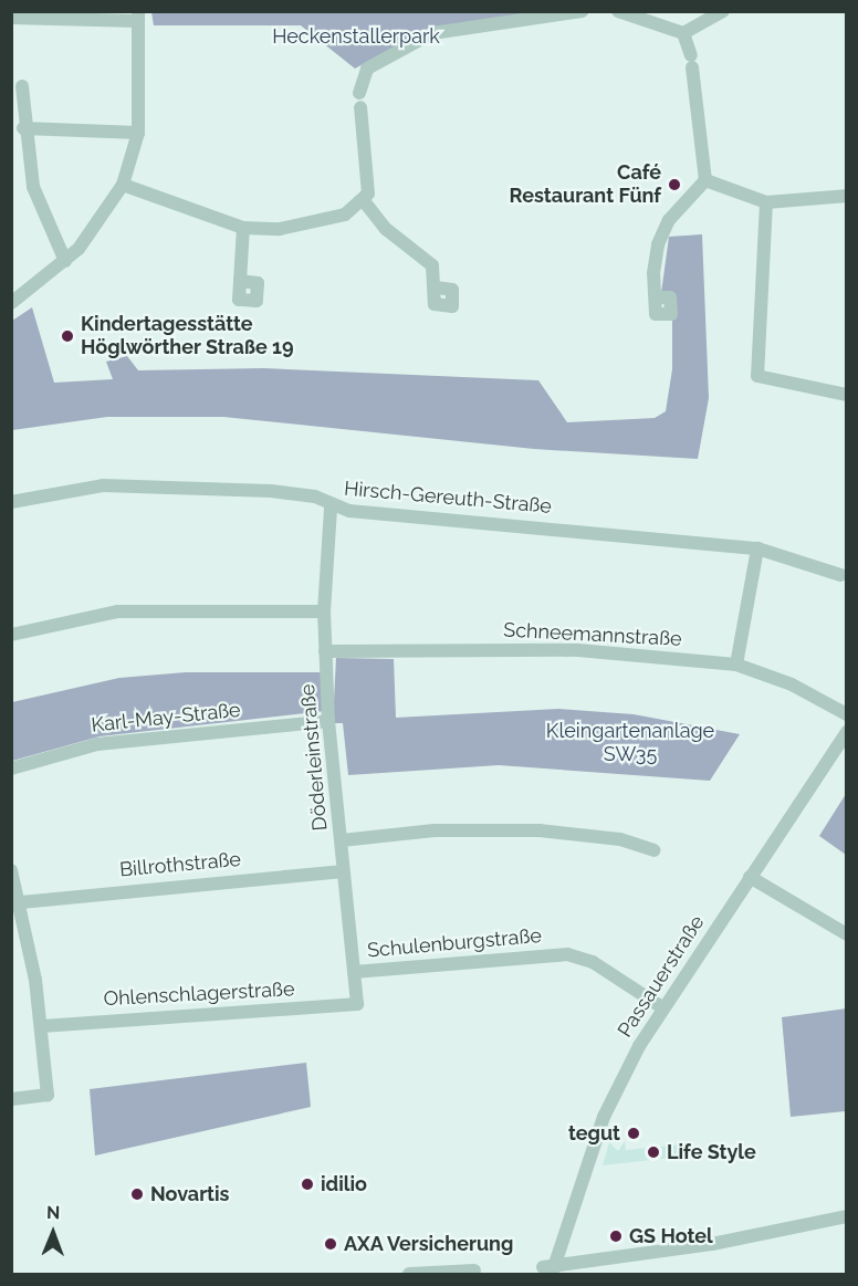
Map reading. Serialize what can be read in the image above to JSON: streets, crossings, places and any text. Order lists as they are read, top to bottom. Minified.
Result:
{"streets":{"street":["Hirsch-Gereuth-Straße","Schneemannstraße","Karl-May-Straße","Döderleinstraße","Billrothstraße","Schulenburgstraße","Passauerstraße","Ohlenschlagerstraße"]},"crossings":[["Hirsch-Gereuth-Straße","Döderleinstraße"],["Schneemannstraße","Döderleinstraße"],["Karl-May-Straße","Döderleinstraße"],["Döderleinstraße","Billrothstraße"],["Döderleinstraße","Schulenburgstraße"],["Döderleinstraße","Ohlenschlagerstraße"],["Schulenburgstraße","Passauerstraße"]],"parks":["Heckenstallerpark","Kleingartenanlage SW35"],"places":["Café Restaurant Fünf","Kindertagesstätte Höglwörther Straße 19","tegut","Life Style","idilio","Novartis","GS Hotel","AXA Versicherung"],"north":"top"}
